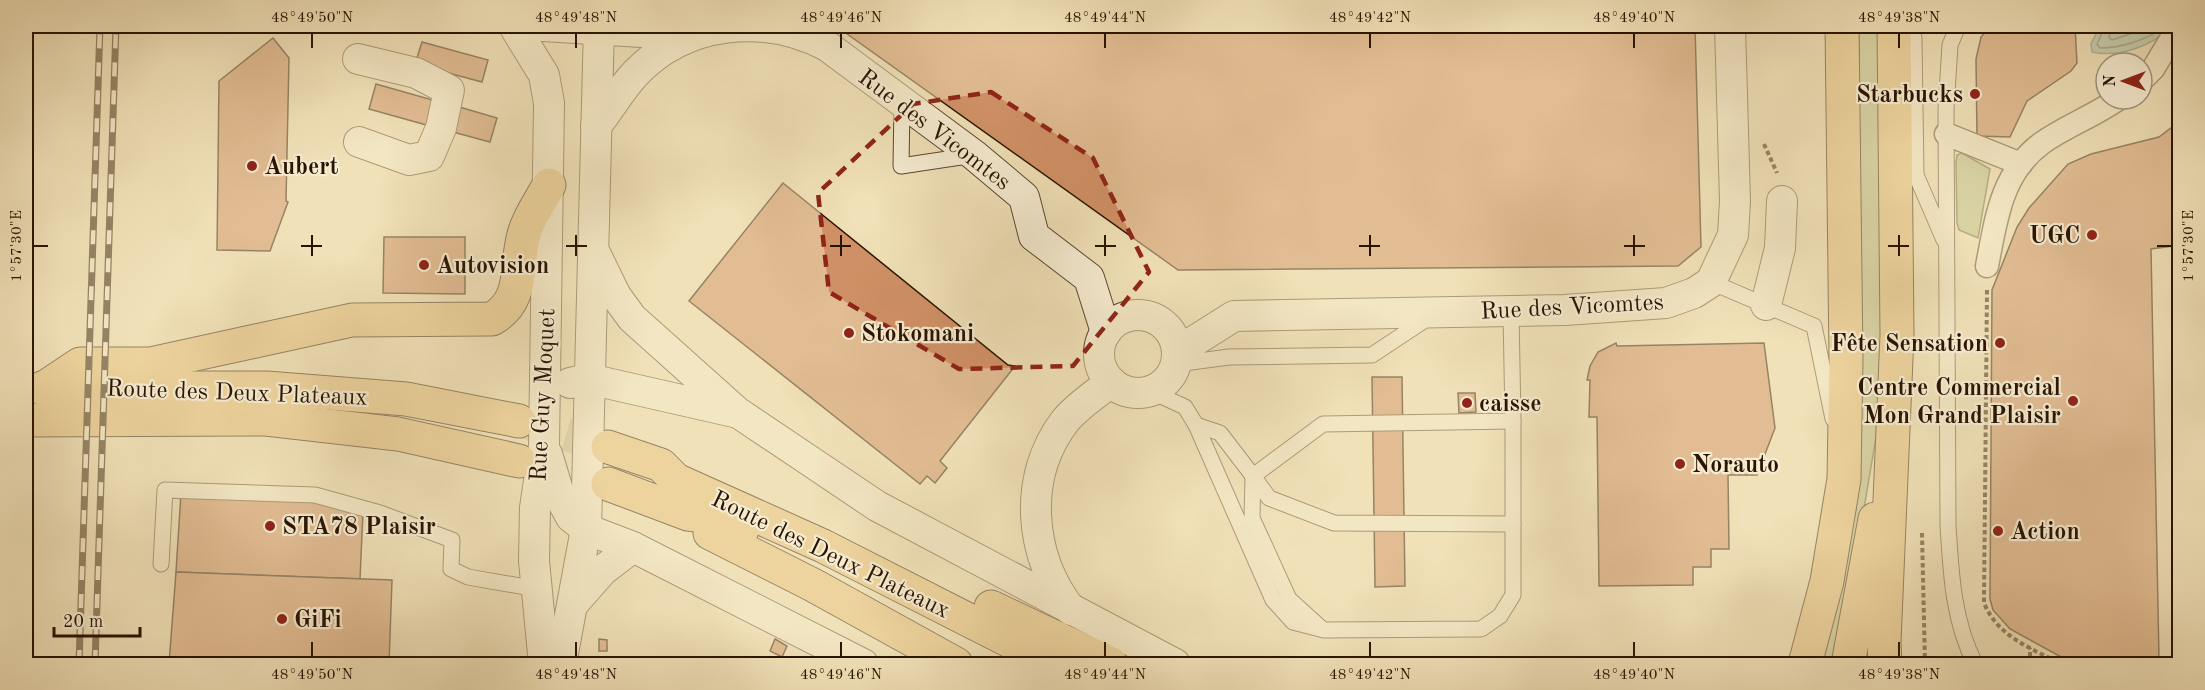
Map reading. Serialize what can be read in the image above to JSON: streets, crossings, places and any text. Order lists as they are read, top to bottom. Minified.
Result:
{"streets":{"main road":["Route des Deux Plateaux"],"street":["Rue des Vicomtes","Rue Guy Moquet"]},"crossings":[["Rue des Vicomtes","Rue Guy Moquet"],["Route des Deux Plateaux","Rue Guy Moquet"]],"places":["Starbucks","Aubert","UGC","Autovision","Stokomani","Fête Sensation","Centre Commercial Mon Grand Plaisir","caisse","Norauto","STA78 Plaisir","Action","GiFi"],"scale_bar":"20 m","north":"left","coordinates":["48°49'50\"N","48°49'48\"N","48°49'46\"N","48°49'44\"N","48°49'42\"N","48°49'40\"N","48°49'38\"N","1°57'30\"E"]}
